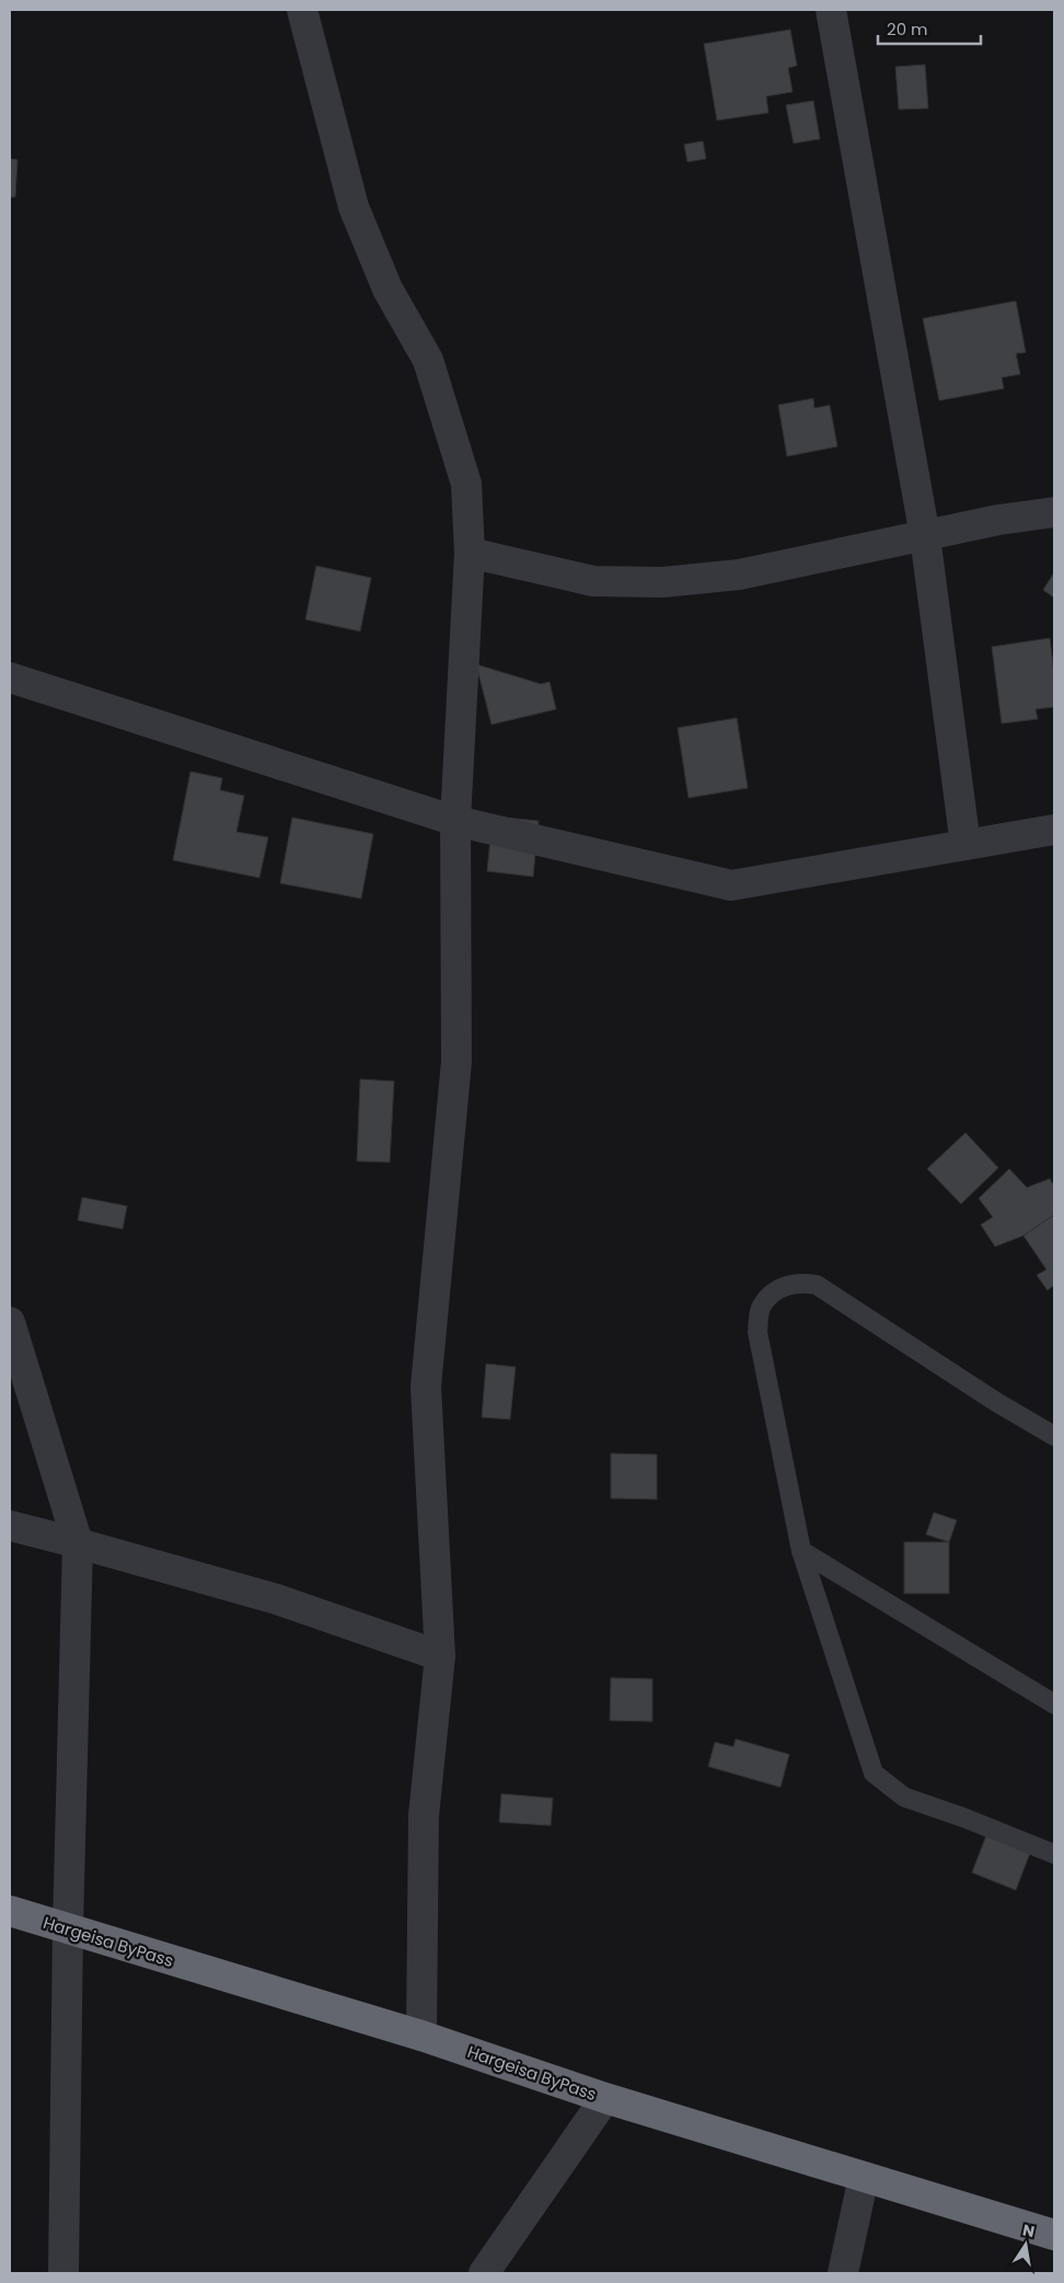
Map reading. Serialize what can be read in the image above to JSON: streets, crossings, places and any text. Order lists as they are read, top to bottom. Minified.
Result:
{"streets":{"highway":["Hargeisa ByPass"]},"scale_bar":"20 m","north":"top"}
